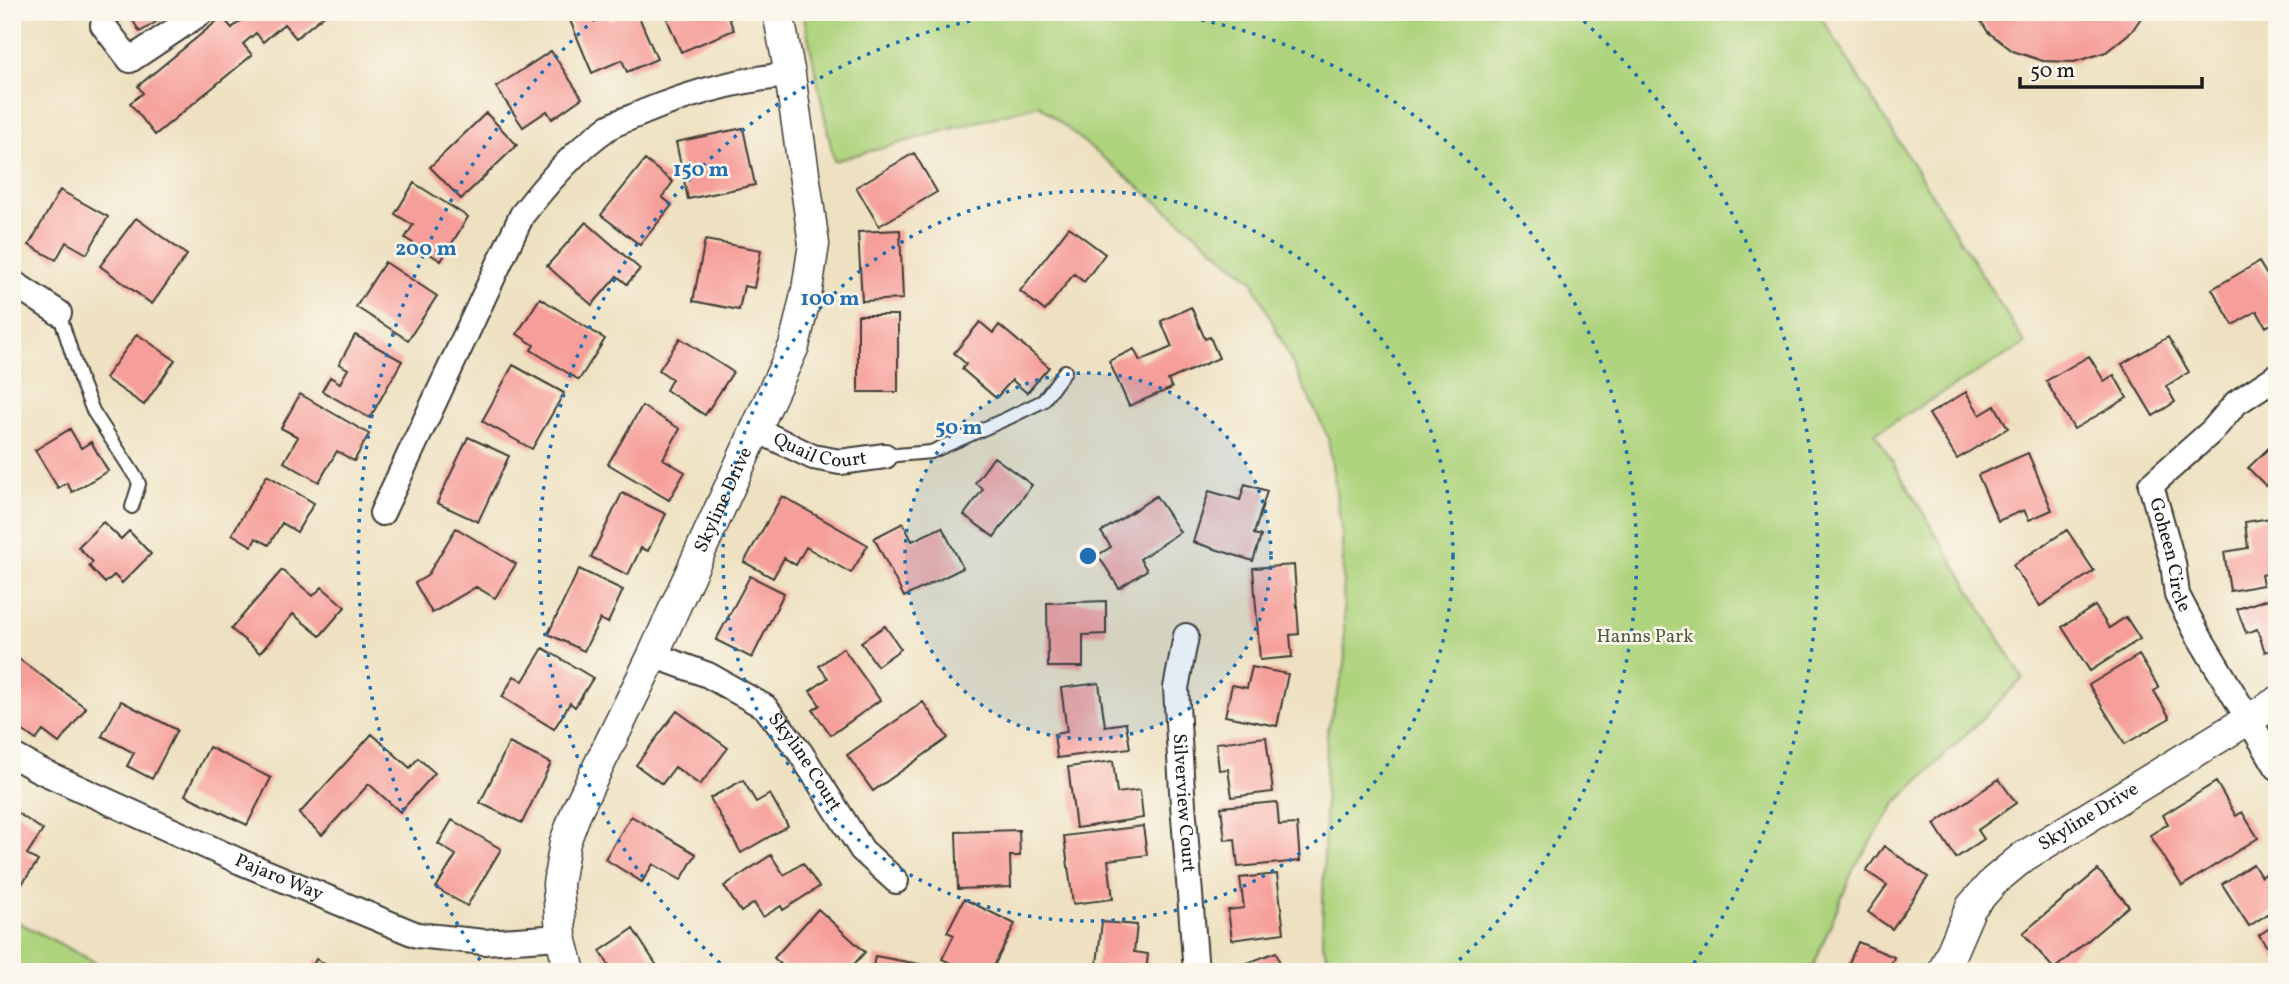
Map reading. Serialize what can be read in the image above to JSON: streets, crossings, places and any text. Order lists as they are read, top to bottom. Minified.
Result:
{"streets":{"street":["Quail Court","Skyline Drive","Goheen Circle","Skyline Court","Silverview Court","Pajaro Way"]},"crossings":[["Quail Court","Skyline Drive"],["Skyline Drive","Goheen Circle"],["Skyline Drive","Skyline Court"],["Skyline Drive","Pajaro Way"]],"parks":["Hanns Park"],"scale_bar":"50 m","rings":["150 m","200 m","100 m","50 m"]}
